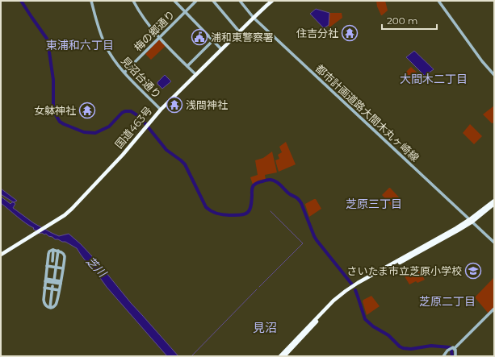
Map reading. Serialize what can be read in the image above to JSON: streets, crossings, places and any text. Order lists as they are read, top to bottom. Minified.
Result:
{"streets":{"highway":["国道463号"],"street":["梅の郷通り","見沼台通り","都市計画道路大間木丸ヶ崎線"]},"crossings":[["梅の郷通り","見沼台通り"],["見沼台通り","国道463号"],["都市計画道路大間木丸ヶ崎線","国道463号"]],"districts":["東浦和六丁目","大間木二丁目","芝原三丁目","芝原二丁目","見沼"],"water":["芝川"],"places":{"temple":["住吉分社","浅間神社","女躰神社"],"public building":["浦和東警察署"],"school or university":["さいたま市立芝原小学校"]},"scale_bar":"200 m"}
